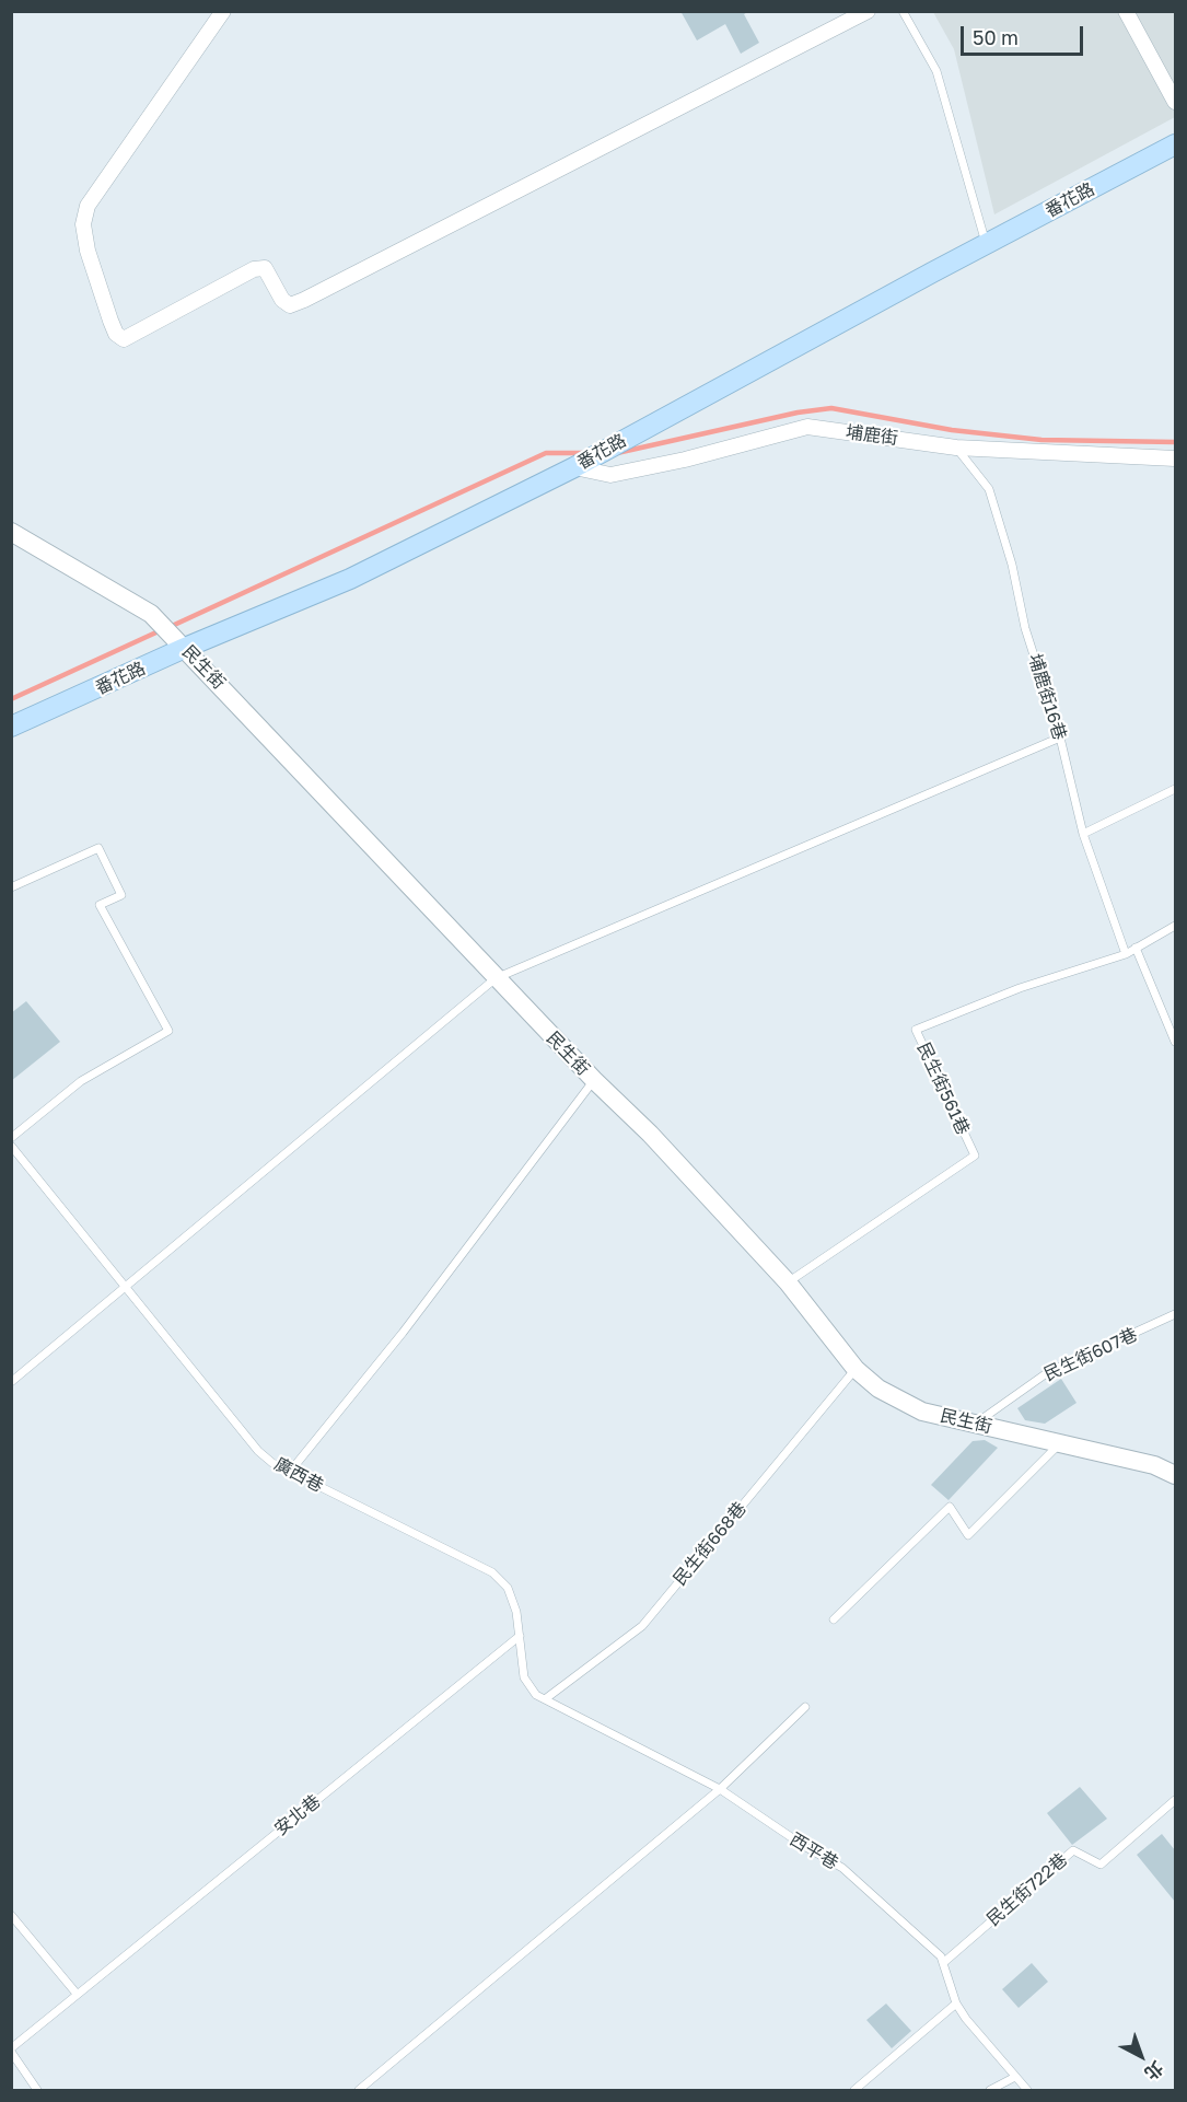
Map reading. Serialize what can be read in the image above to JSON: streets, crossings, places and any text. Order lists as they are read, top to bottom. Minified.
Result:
{"streets":{"main road":["番花路"],"street":["埔鹿街","民生街"],"lane":["埔鹿街16巷","民生街561巷","民生街607巷","廣西巷","民生街668巷","安北巷","西平巷","民生街722巷"]},"crossings":[["番花路","埔鹿街"],["番花路","民生街"],["埔鹿街","埔鹿街16巷"],["民生街","民生街561巷"],["民生街","民生街607巷"],["民生街","民生街668巷"],["埔鹿街16巷","民生街561巷"],["廣西巷","民生街668巷"],["廣西巷","安北巷"],["廣西巷","西平巷"],["民生街668巷","西平巷"],["西平巷","民生街722巷"]],"scale_bar":"50 m","north":"bottom right"}
